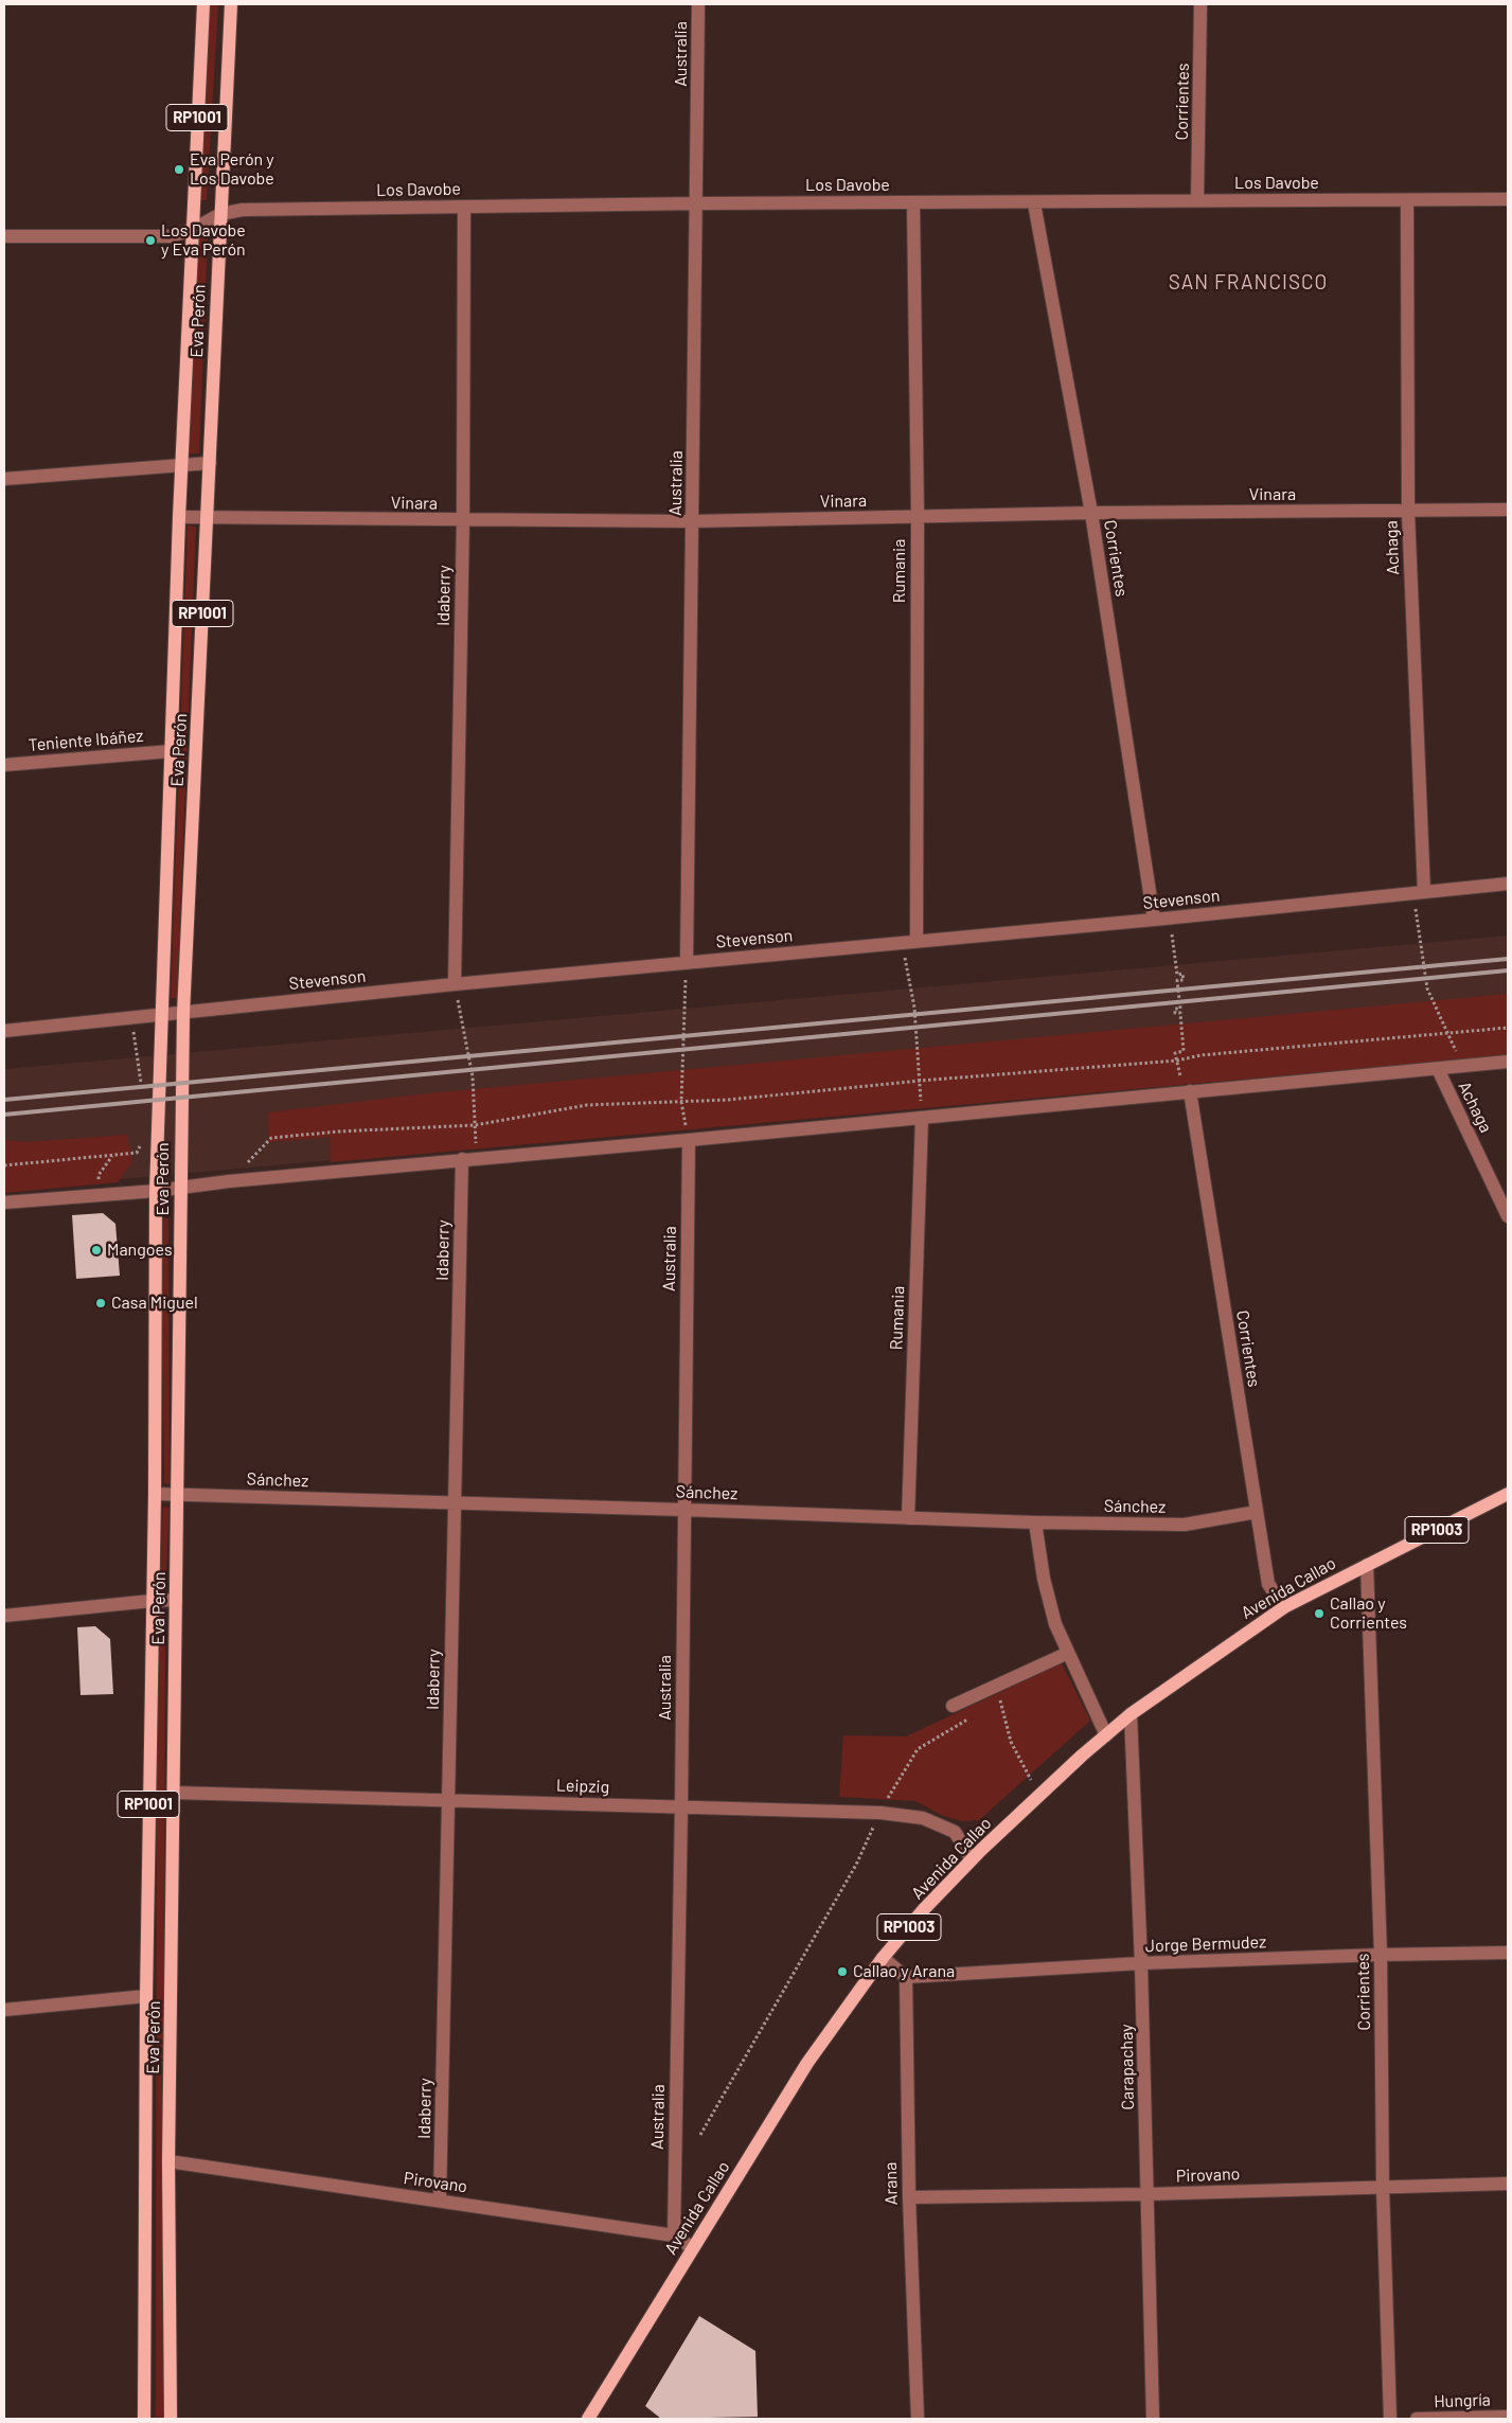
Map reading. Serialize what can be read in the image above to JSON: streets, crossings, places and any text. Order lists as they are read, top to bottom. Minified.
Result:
{"streets":{"main road":["RP1001","Eva Perón","RP1003","Avenida Callao"],"street":["Australia","Corrientes","Los Davobe","Vinara","Achaga","Rumania","Idaberry","Teniente Ibáñez","Stevenson","Sánchez","Leipzig","Jorge Bermudez","Carapachay","Pirovano","Arana","Hungría"]},"crossings":[["Australia","Los Davobe"],["Australia","Vinara"],["Australia","Stevenson"],["Australia","Sánchez"],["Australia","Leipzig"],["Australia","Pirovano"],["Corrientes","Los Davobe"],["Corrientes","Vinara"],["Corrientes","Stevenson"],["Corrientes","Sánchez"],["Corrientes","Avenida Callao"],["Corrientes","Jorge Bermudez"],["Corrientes","Pirovano"],["Los Davobe","Eva Perón"],["Los Davobe","Achaga"],["Los Davobe","Rumania"],["Los Davobe","Idaberry"],["Eva Perón","Vinara"],["Eva Perón","Teniente Ibáñez"],["Eva Perón","Stevenson"],["Eva Perón","Sánchez"],["Eva Perón","Leipzig"],["Eva Perón","Pirovano"],["Vinara","Achaga"],["Vinara","Rumania"],["Vinara","Idaberry"],["Achaga","Stevenson"],["Rumania","Stevenson"],["Rumania","Sánchez"],["Idaberry","Stevenson"],["Idaberry","Sánchez"],["Idaberry","Leipzig"],["Idaberry","Pirovano"],["Avenida Callao","Leipzig"],["Avenida Callao","Carapachay"],["Avenida Callao","Pirovano"],["Jorge Bermudez","Carapachay"],["Jorge Bermudez","Arana"],["Carapachay","Pirovano"],["Pirovano","Arana"]],"districts":["SAN FRANCISCO"],"places":["Eva Perón y Los Davobe","Los Davobe y Eva Perón","Mangoes","Casa Miguel","Callao y Corrientes","Callao y Arana"]}
